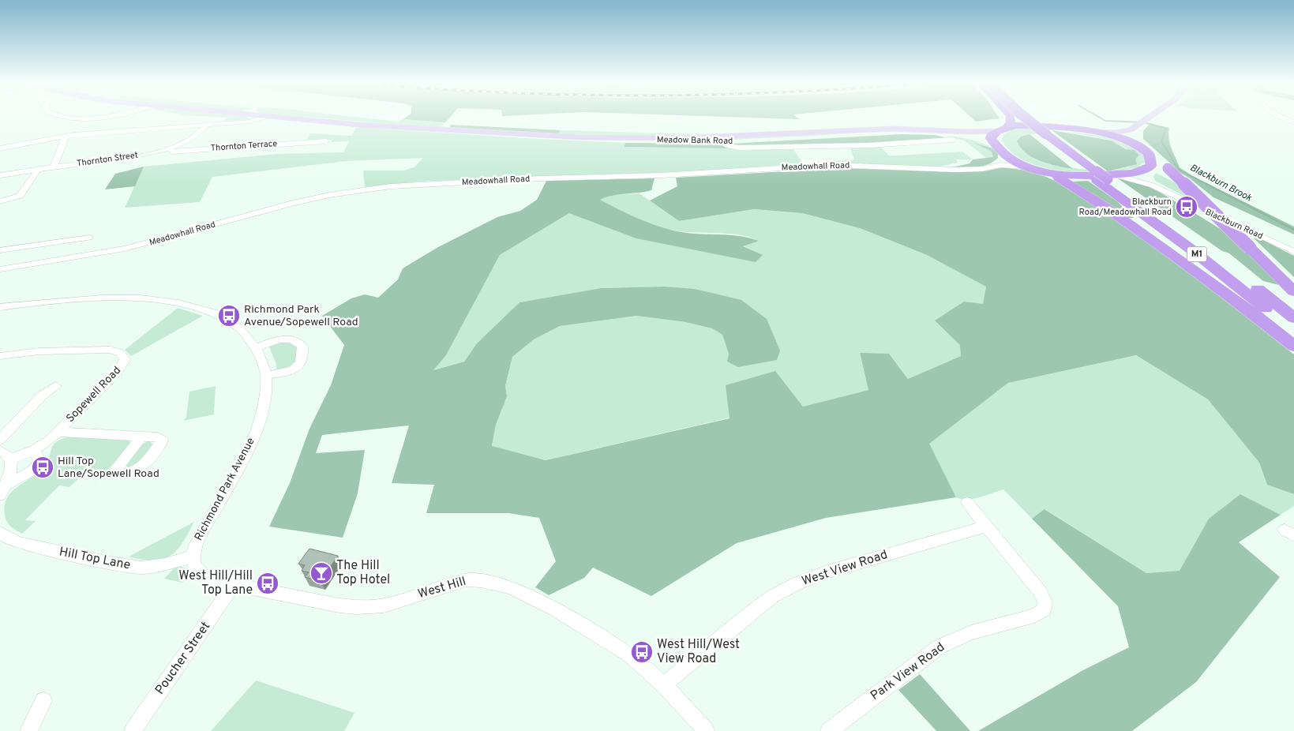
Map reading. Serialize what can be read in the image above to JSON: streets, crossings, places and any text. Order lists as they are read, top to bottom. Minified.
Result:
{"streets":{"highway":["M1"],"main road":["Meadow Bank Road"],"street":["Thornton Terrace","Thornton Street","Meadowhall Road","Blackburn Road","Sopewell Road","Richmond Park Avenue","Hill Top Lane","West View Road","West Hill","Poucher Street","Park View Road"]},"crossings":[["Meadow Bank Road","Meadowhall Road"],["Thornton Terrace","Thornton Street"],["Blackburn Road","M1"],["Richmond Park Avenue","Hill Top Lane"],["Richmond Park Avenue","West Hill"],["Hill Top Lane","West Hill"],["West View Road","West Hill"],["West View Road","Park View Road"],["West Hill","Poucher Street"]],"water":["Blackburn Brook"],"places":{"bus stop":["Blackburn Road/Meadowhall Road","Richmond Park Avenue/Sopewell Road","Hill Top Lane/Sopewell Road","West Hill/Hill Top Lane","West Hill/West View Road"],"bar":["The Hill Top Hotel"]}}
